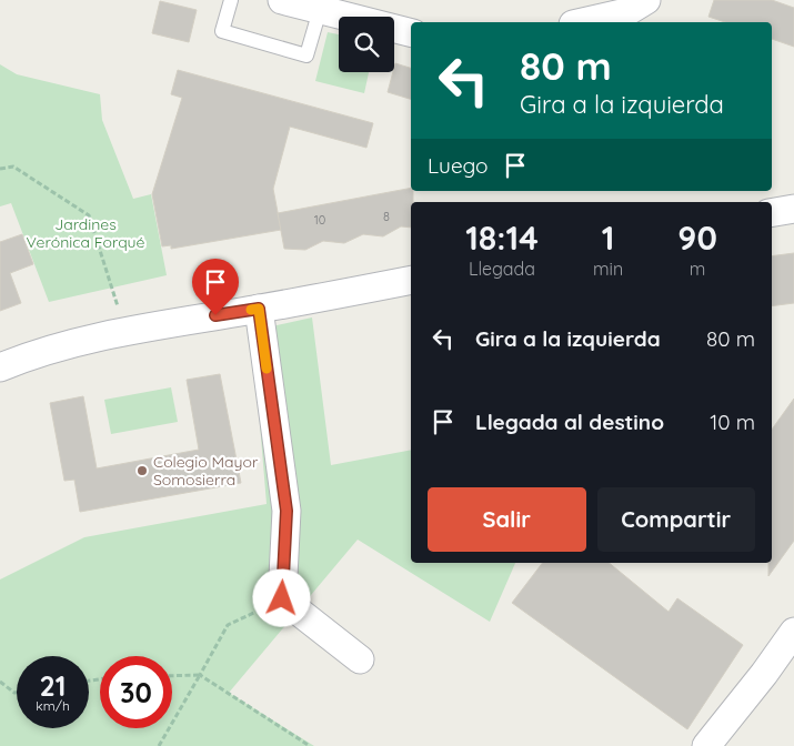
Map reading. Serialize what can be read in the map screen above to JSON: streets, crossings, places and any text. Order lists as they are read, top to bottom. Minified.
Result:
{"parks":["Jardines Verónica Forqué"],"places":["Colegio Mayor Somosierra"],"house_numbers":["8","10"],"page":{"turn":["80 m","Gira a la izquierda"],"then":"Luego","eta":["18:14","Llegada","1","min","90","m"],"list":[{"name":"Gira a la izquierda","value":"80 m"},{"name":"Llegada al destino","value":"10 m"}],"buttons":["Salir","Compartir"],"speed":"21 km/h","limit":"30"}}
